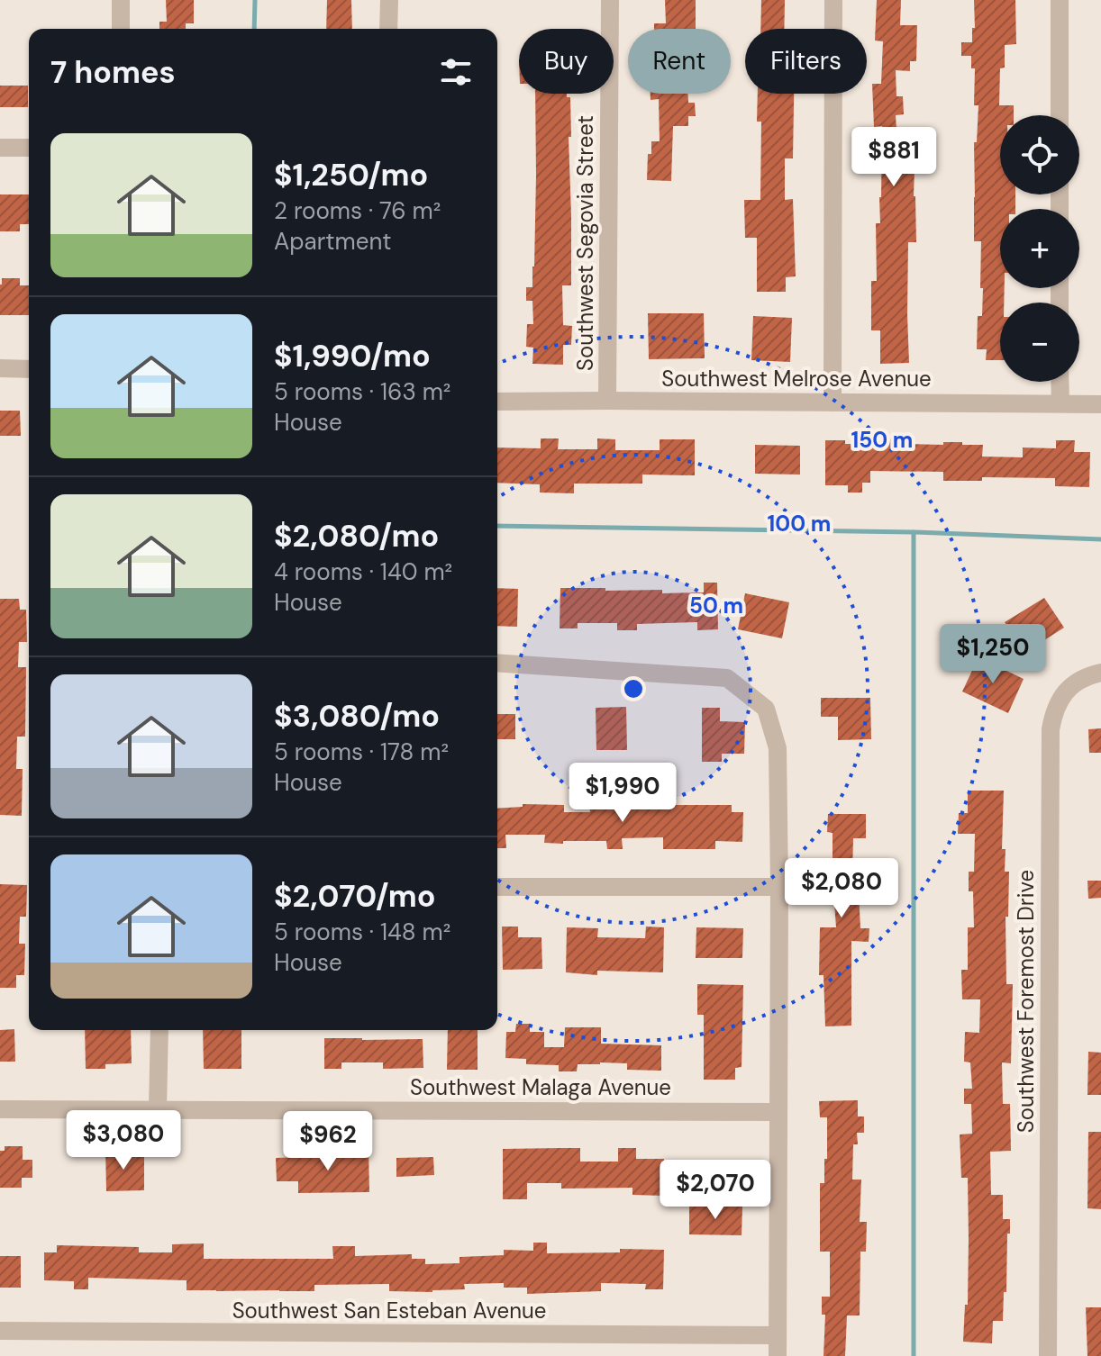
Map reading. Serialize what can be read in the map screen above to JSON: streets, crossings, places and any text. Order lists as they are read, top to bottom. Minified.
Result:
{"streets":{"street":["Southwest Segovia Street","Southwest Melrose Avenue","Southwest Foremost Drive","Southwest Malaga Avenue","Southwest San Esteban Avenue"]},"crossings":[["Southwest Segovia Street","Southwest Melrose Avenue"]],"page":{"chip":["Buy","Rent","Filters"],"heading":"7 homes","map_buttons":["+","−"],"list":[{"name":"$1,250/mo","note":"2 rooms · 76 m² · Apartment"},{"name":"$1,990/mo","note":"5 rooms · 163 m² · House"},{"name":"$2,080/mo","note":"4 rooms · 140 m² · House"},{"name":"$3,080/mo","note":"5 rooms · 178 m² · House"},{"name":"$2,070/mo","note":"5 rooms · 148 m² · House"}],"price":["$881","$1,250","$1,990","$2,080","$3,080","$962","$2,070"]},"rings":["150 m","100 m","50 m"]}
